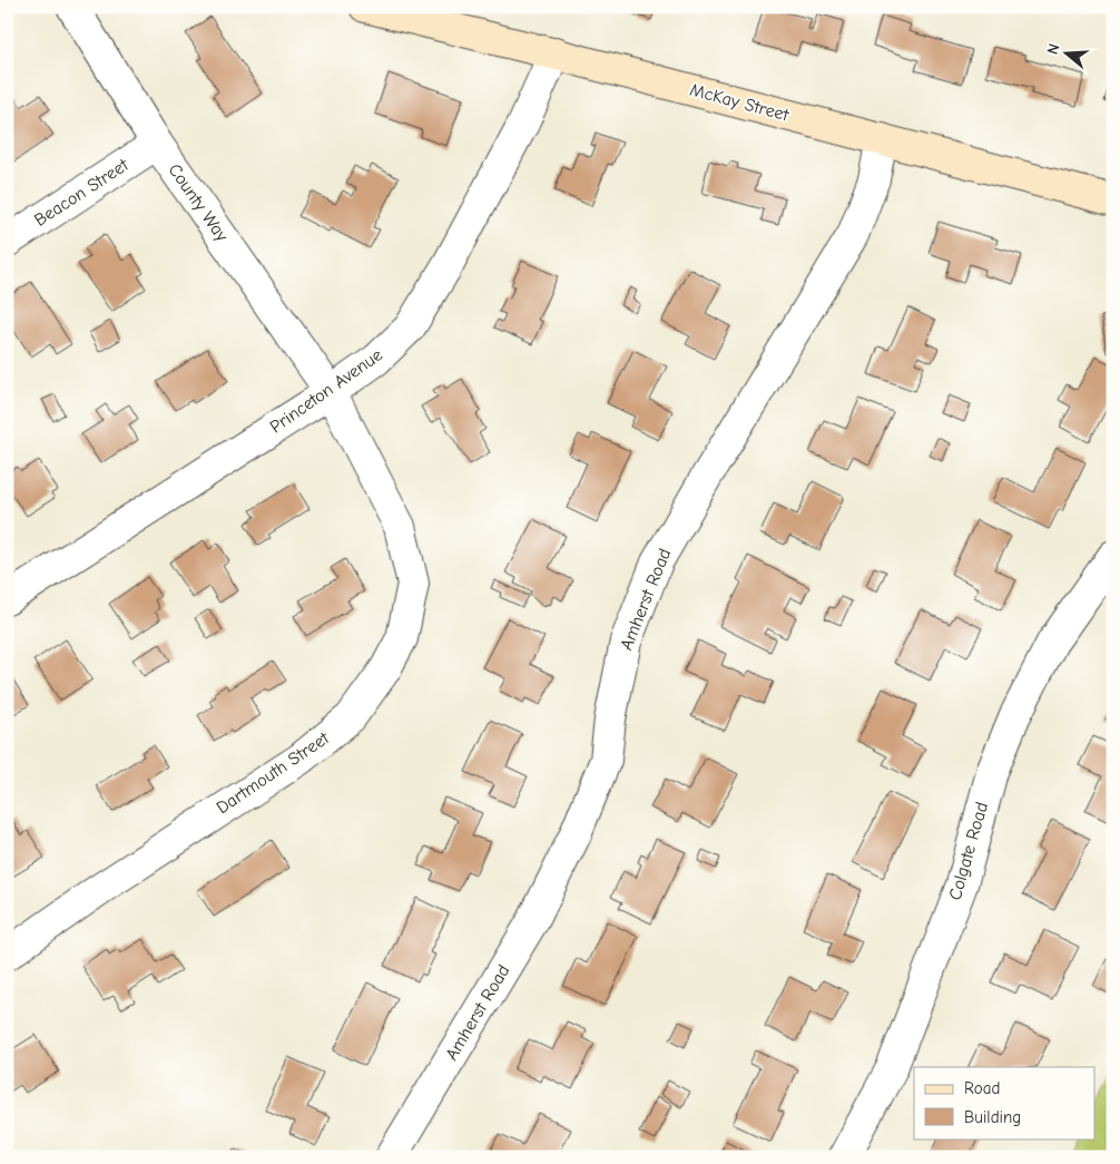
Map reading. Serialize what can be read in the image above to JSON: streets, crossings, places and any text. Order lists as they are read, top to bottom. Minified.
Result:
{"streets":{"main road":["McKay Street"],"street":["Beacon Street","County Way","Princeton Avenue","Amherst Road","Dartmouth Street","Colgate Road"]},"crossings":[["McKay Street","Princeton Avenue"],["McKay Street","Amherst Road"],["Beacon Street","County Way"],["County Way","Princeton Avenue"],["County Way","Dartmouth Street"],["Princeton Avenue","Dartmouth Street"]],"legend":["Road","Building"],"north":"left"}
